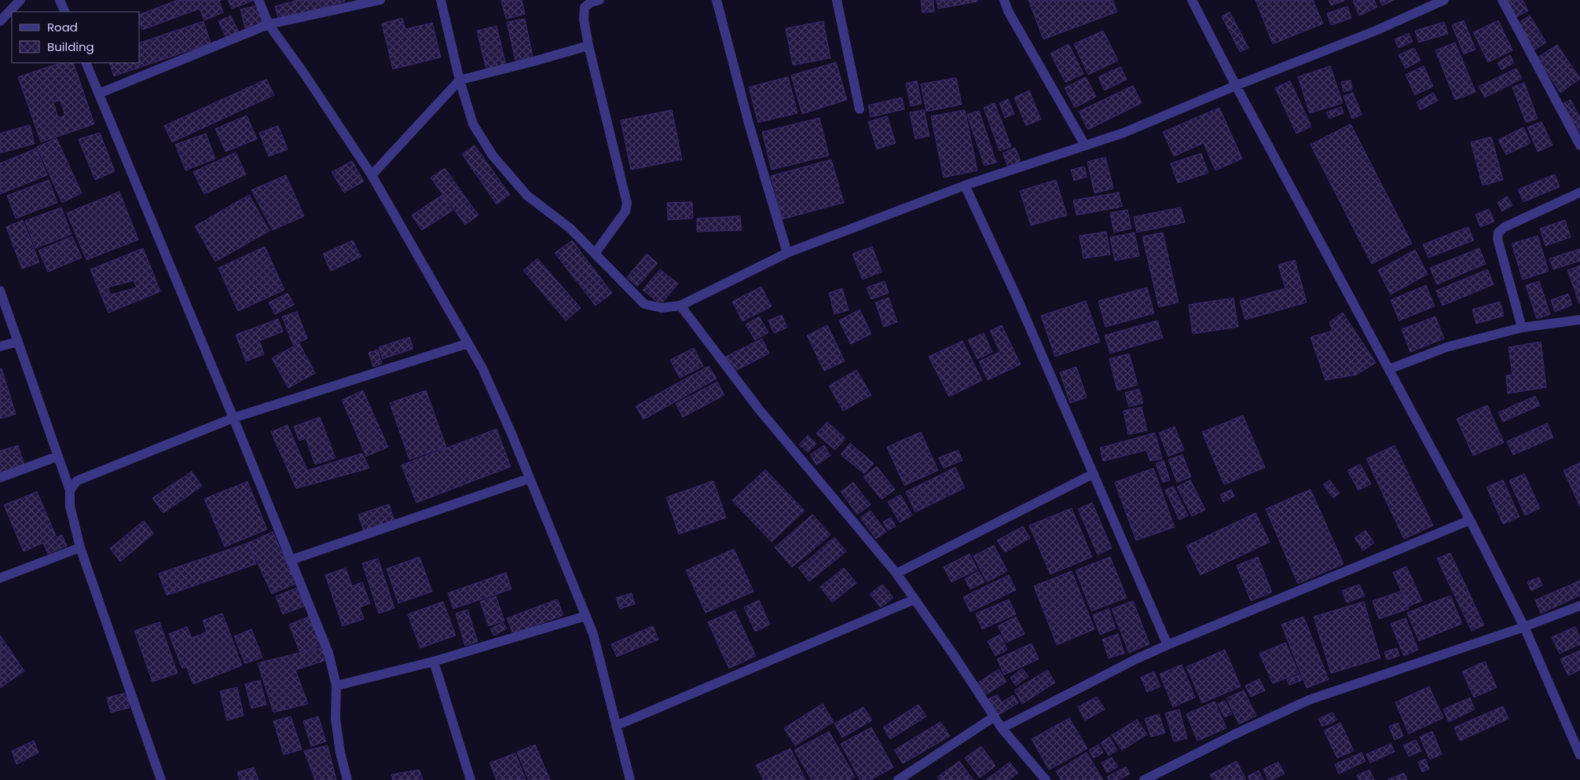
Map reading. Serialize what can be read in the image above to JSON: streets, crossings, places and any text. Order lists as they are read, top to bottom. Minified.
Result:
{"legend":["Road","Building"]}
